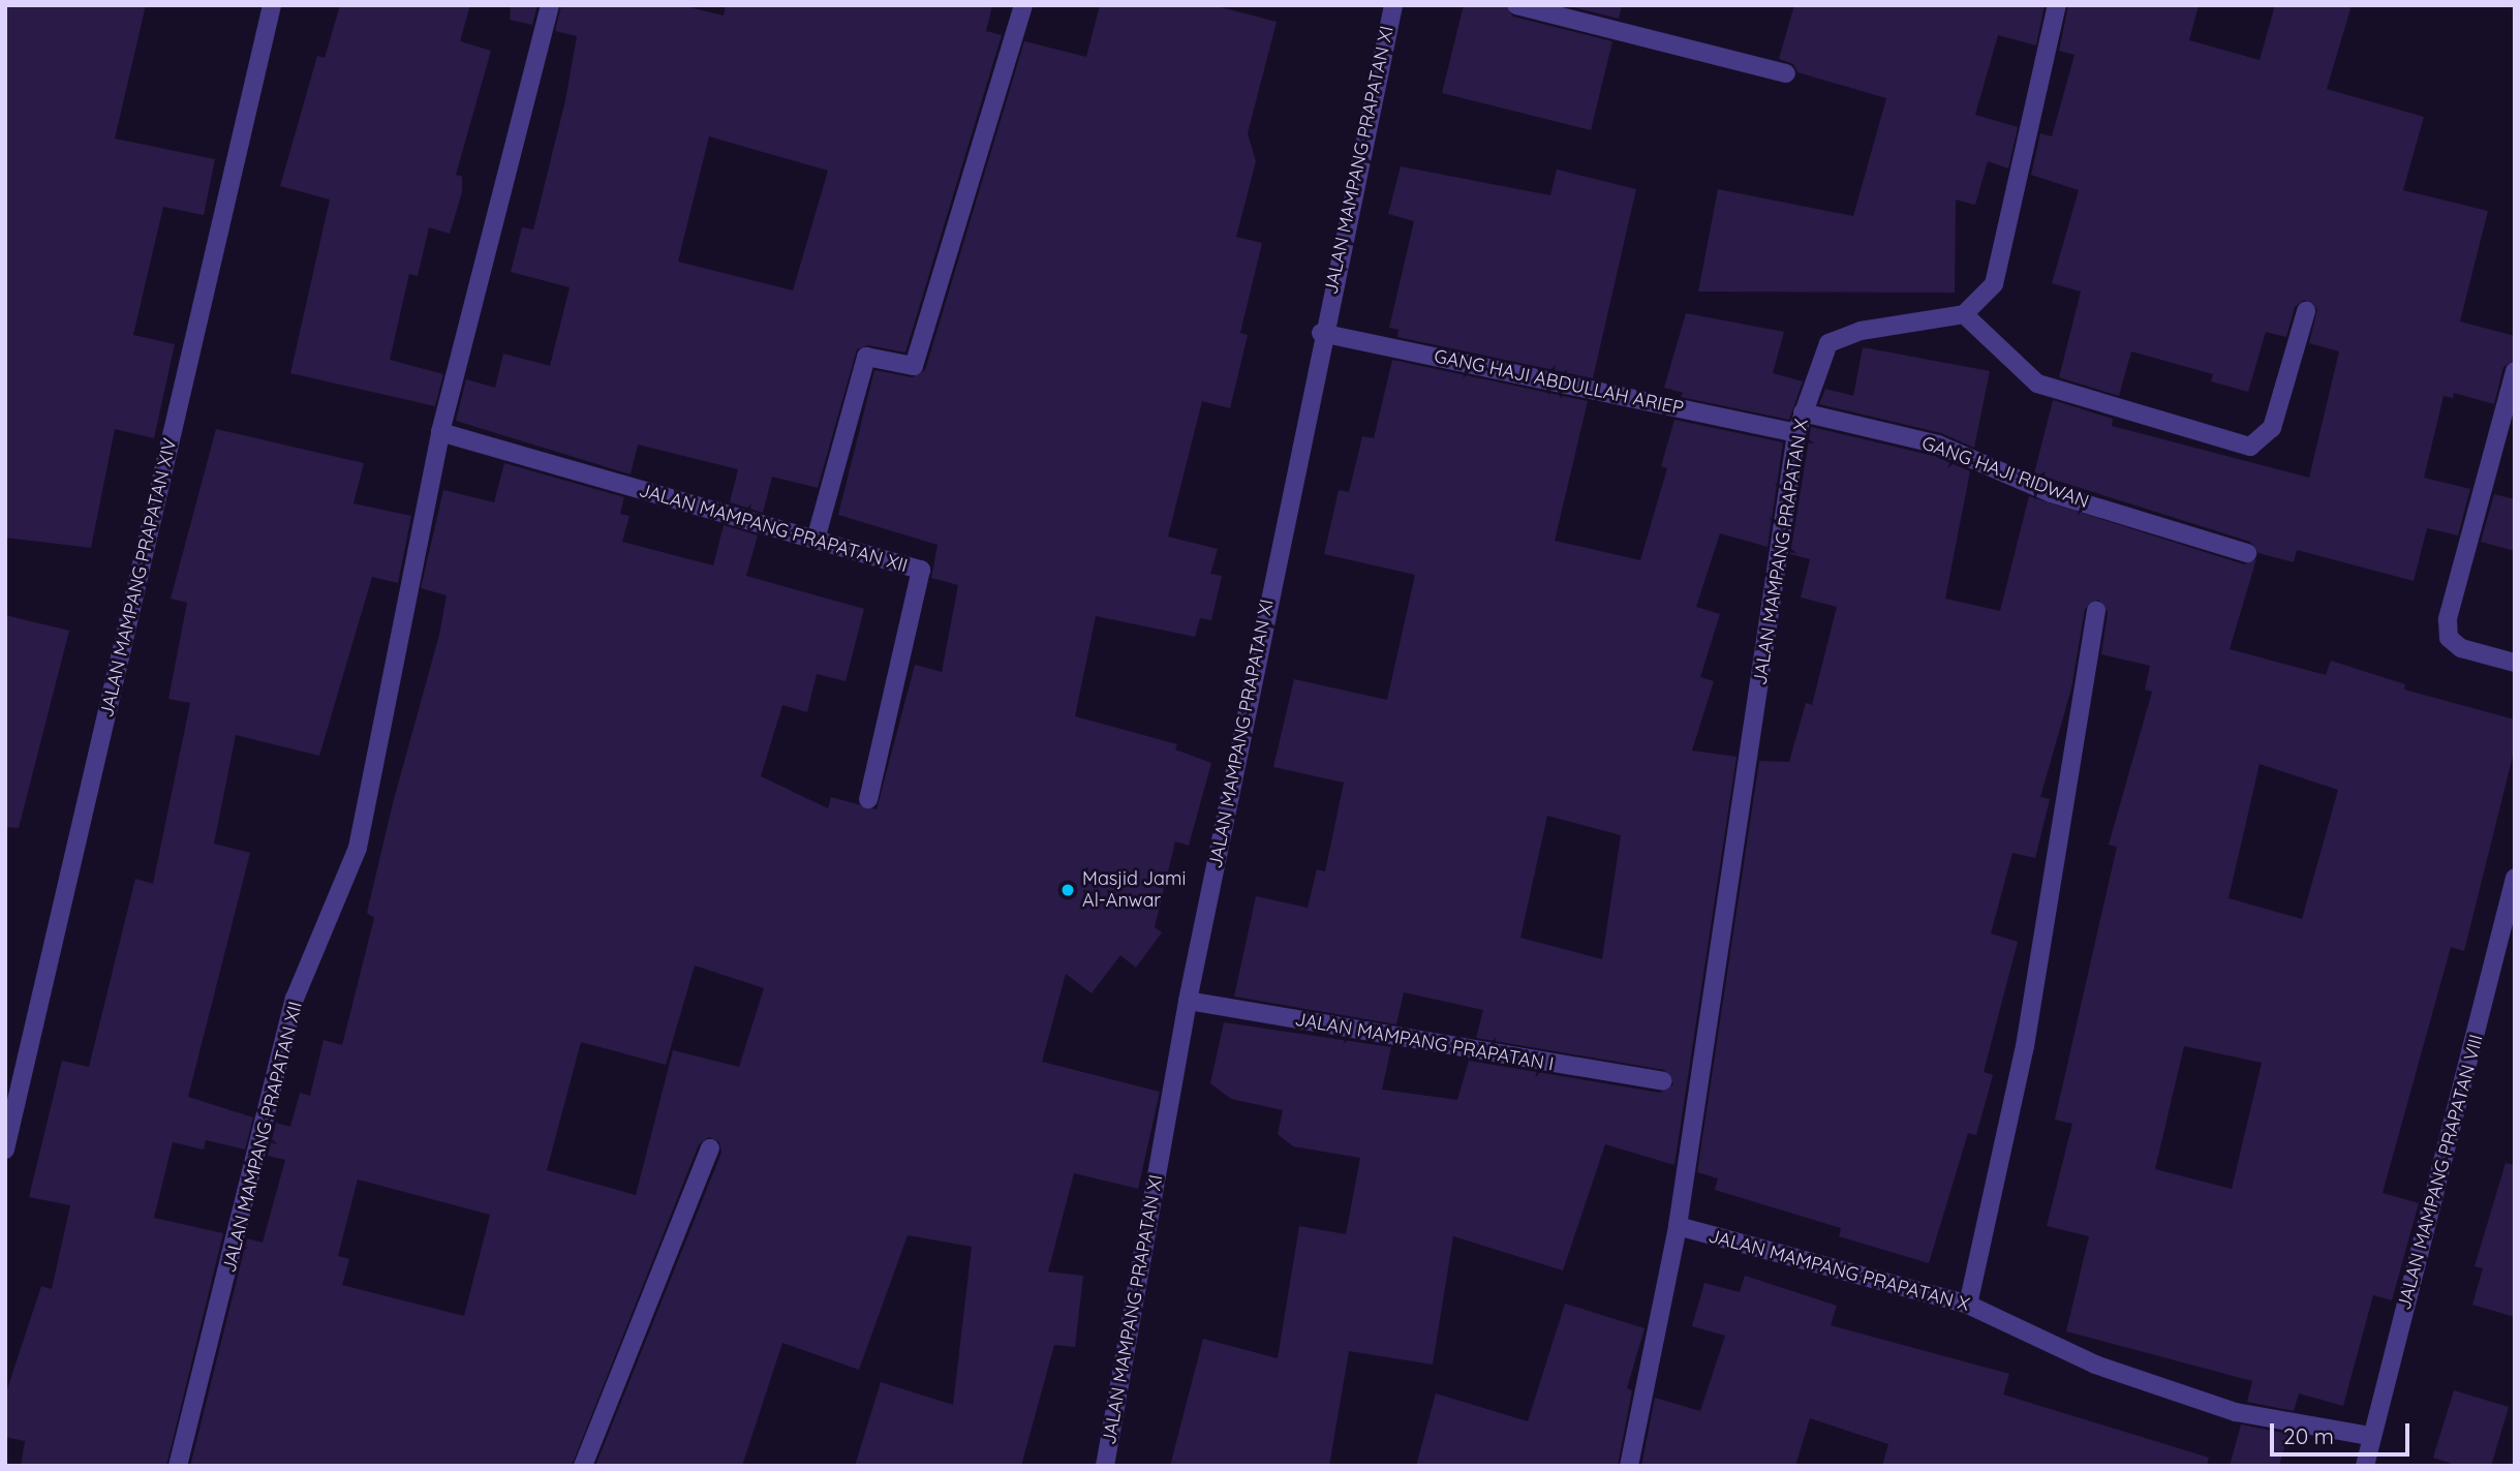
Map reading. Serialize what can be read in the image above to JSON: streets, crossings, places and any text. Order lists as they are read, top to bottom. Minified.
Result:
{"streets":{"street":["JALAN MAMPANG PRAPATAN XI","GANG HAJI ABDULLAH ARIEP","GANG HAJI RIDWAN","JALAN MAMPANG PRAPATAN XII","JALAN MAMPANG PRAPATAN X","JALAN MAMPANG PRAPATAN XIV","JALAN MAMPANG PRAPATAN I","JALAN MAMPANG PRAPATAN VIII"]},"crossings":[["JALAN MAMPANG PRAPATAN XI","GANG HAJI ABDULLAH ARIEP"],["JALAN MAMPANG PRAPATAN XI","JALAN MAMPANG PRAPATAN I"],["GANG HAJI ABDULLAH ARIEP","JALAN MAMPANG PRAPATAN X"],["GANG HAJI RIDWAN","JALAN MAMPANG PRAPATAN X"],["JALAN MAMPANG PRAPATAN X","JALAN MAMPANG PRAPATAN VIII"]],"places":["Masjid Jami Al-Anwar"],"scale_bar":"20 m"}
